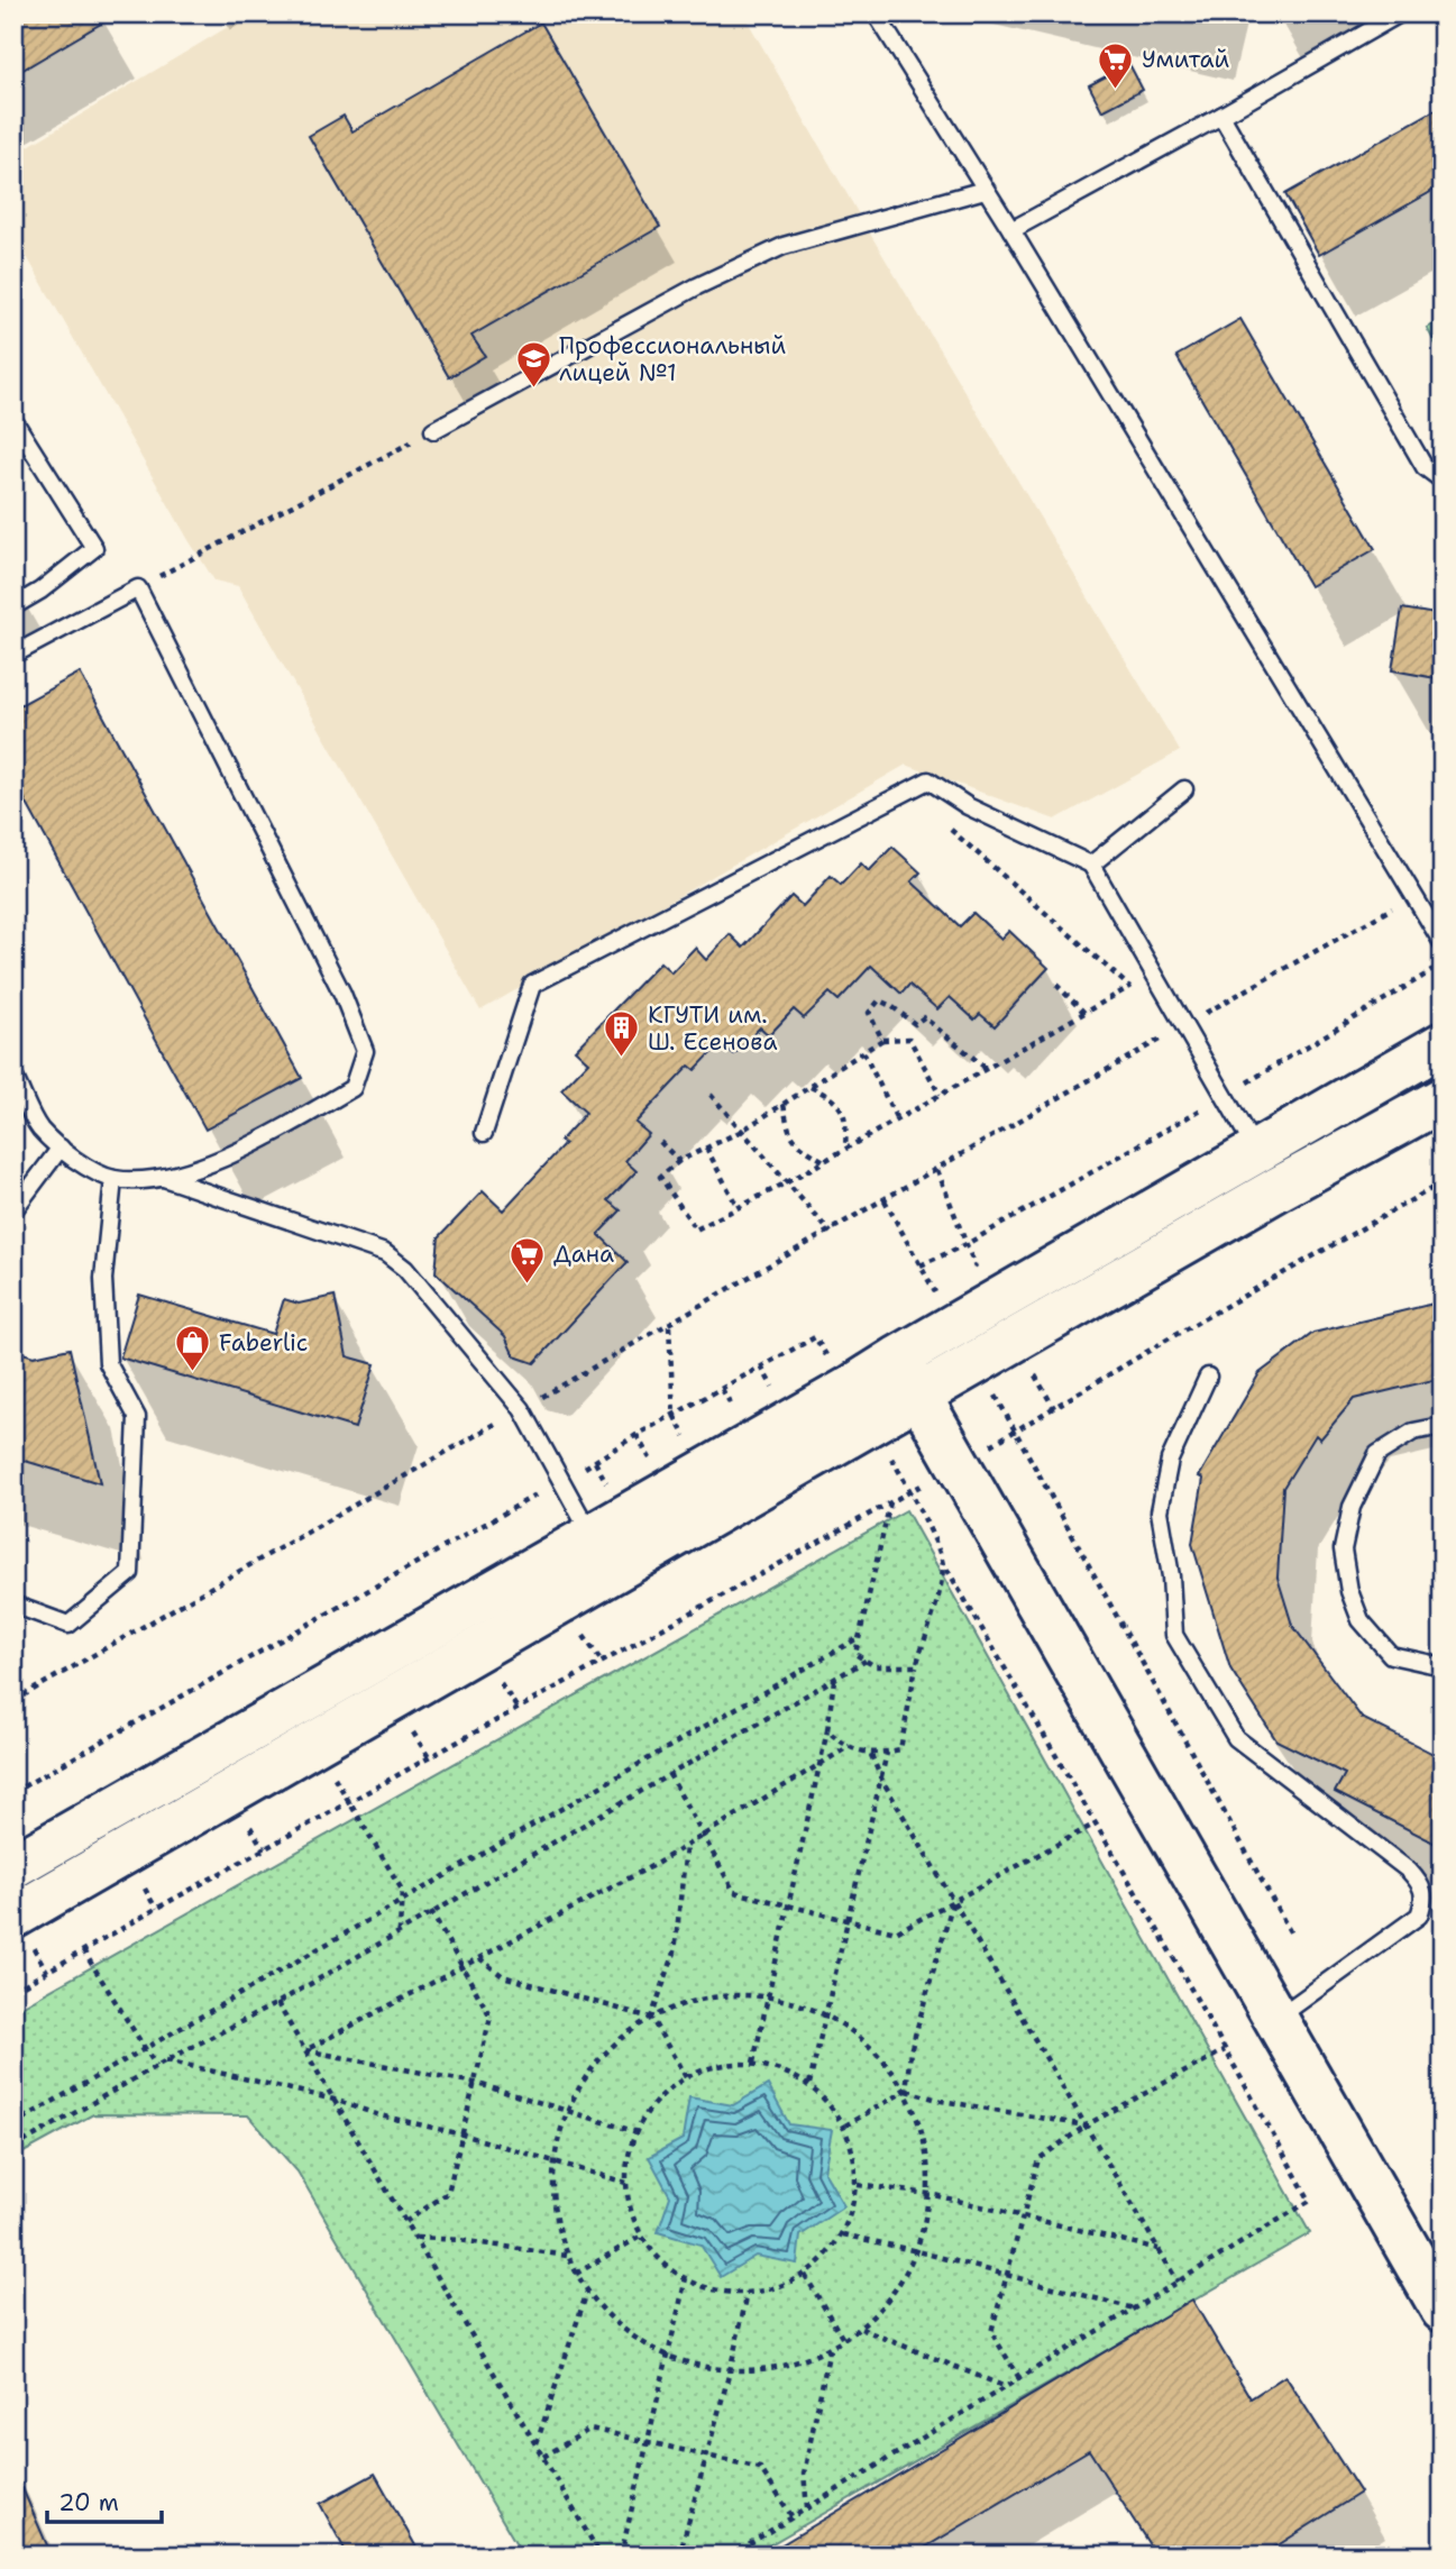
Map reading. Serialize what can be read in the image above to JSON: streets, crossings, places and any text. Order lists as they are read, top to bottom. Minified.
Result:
{"places":{"supermarket":["Умитай","Дана"],"school or university":["Профессиональный лицей №1"],"building":["КГУТИ им. Ш. Есенова"],"shop":["Faberlic"]},"scale_bar":"20 m"}
